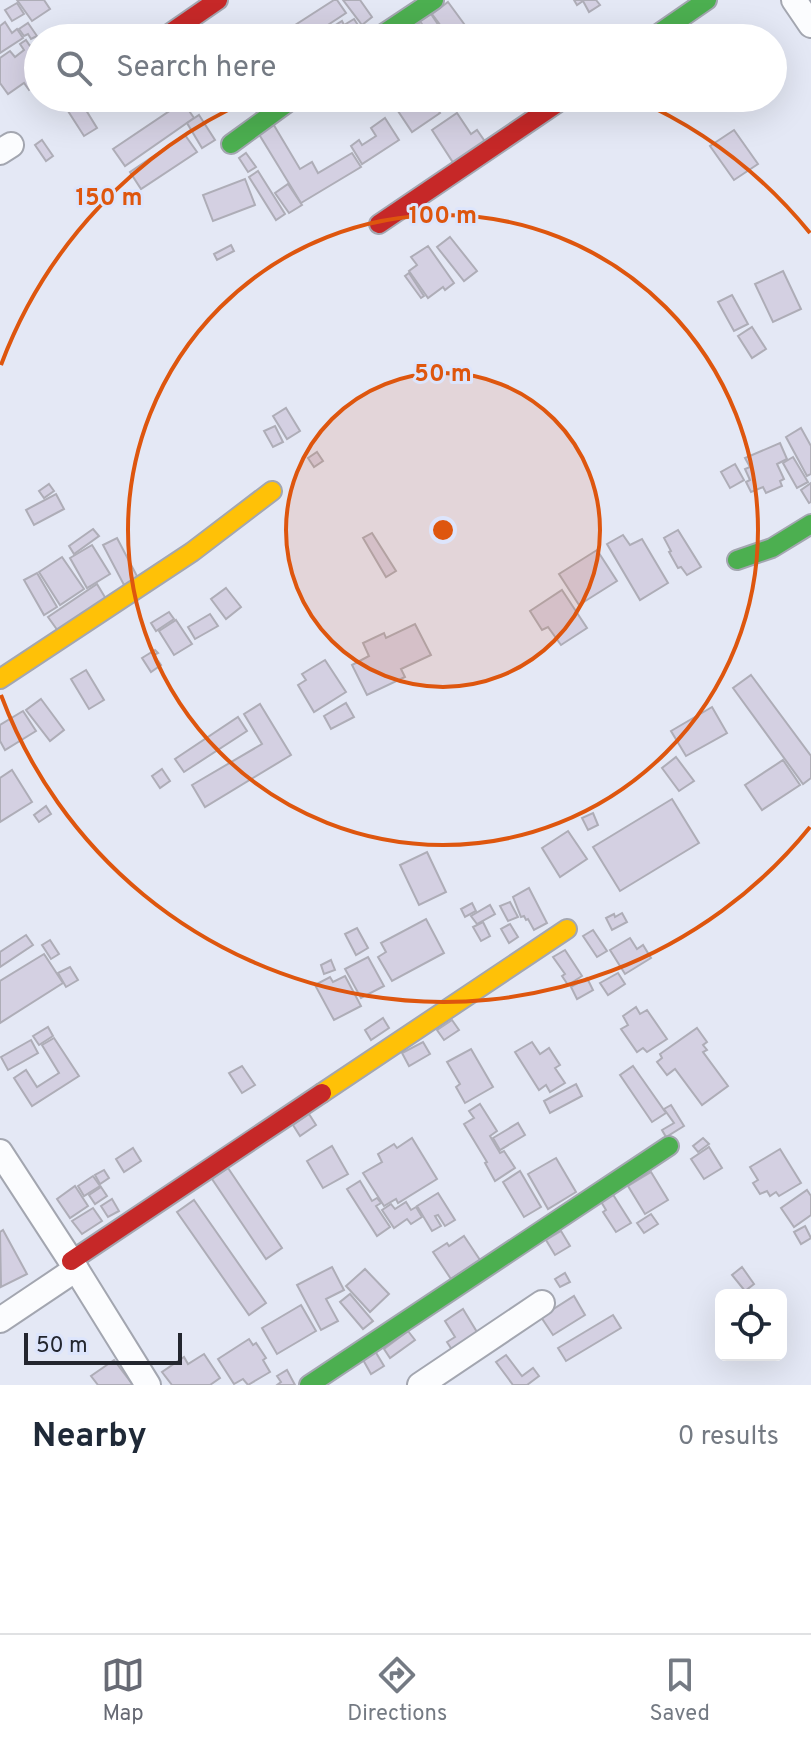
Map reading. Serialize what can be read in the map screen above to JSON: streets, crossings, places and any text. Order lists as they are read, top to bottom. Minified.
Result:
{"scale_bar":"50 m","page":{"search":"Search here","scale":"50 m","heading":["Nearby","0 results"],"nav":["Map","Directions","Saved"]},"rings":["150 m","100 m","50 m"]}
